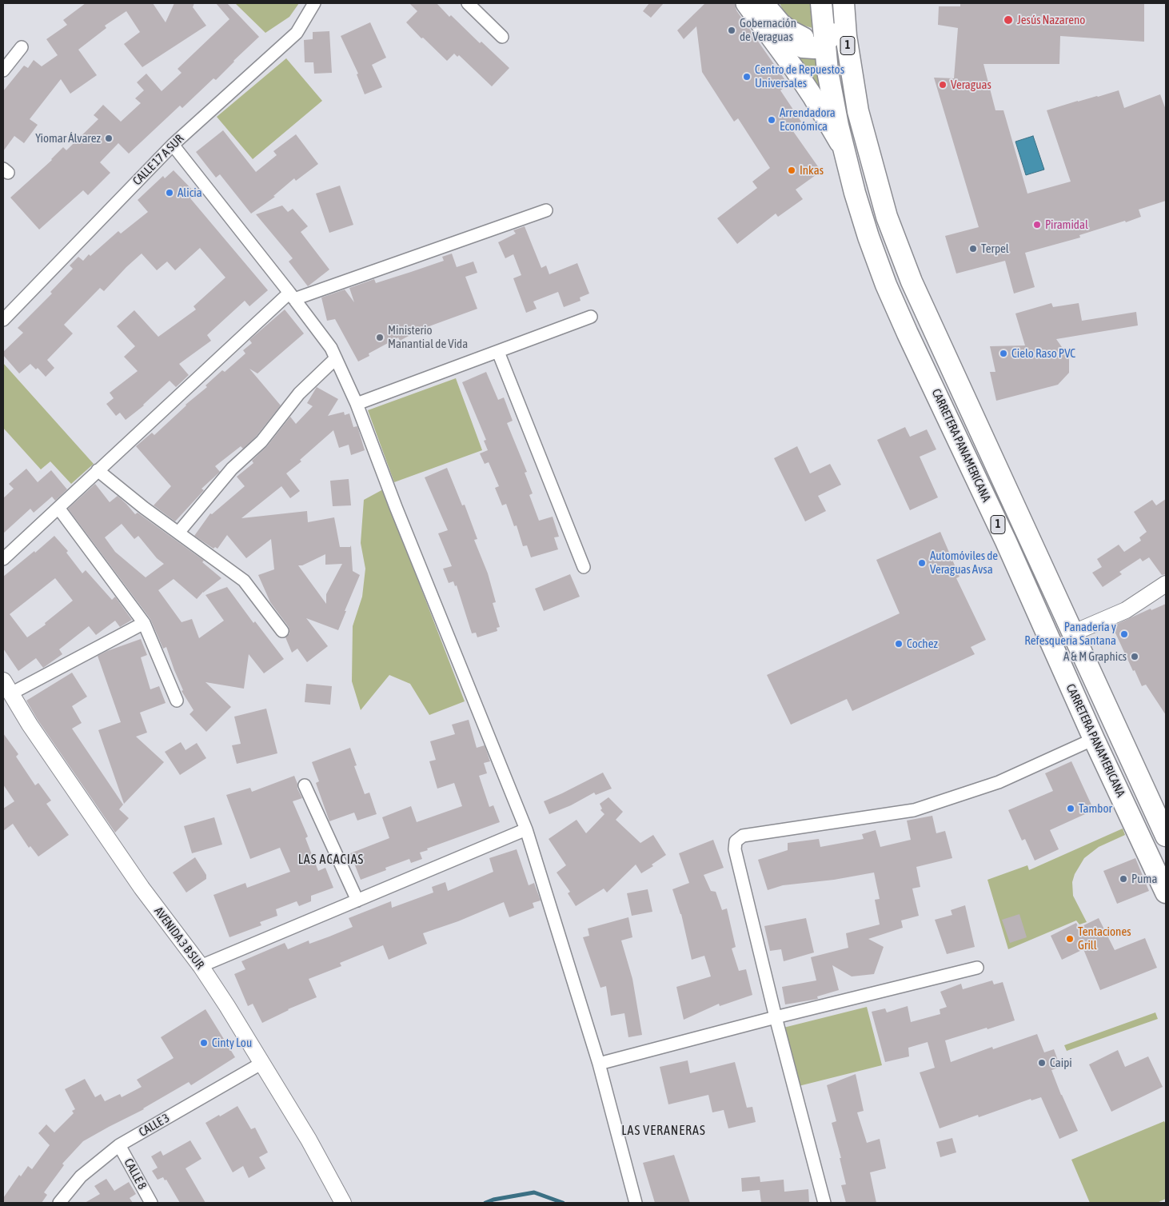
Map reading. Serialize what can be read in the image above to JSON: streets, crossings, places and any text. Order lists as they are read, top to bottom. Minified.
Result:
{"streets":{"highway":["1","CARRETERA PANAMERICANA"],"street":["CALLE 17 A SUR","AVENIDA 3 B SUR","CALLE 3","CALLE 8"]},"crossings":[["AVENIDA 3 B SUR","CALLE 3"],["CALLE 3","CALLE 8"]],"districts":["LAS ACACIAS","LAS VERANERAS"],"places":["Jesús Nazareno","Gobernación de Veraguas","Centro de Repuestos Universales","Veraguas","Arrendadora Económica","Yiomar Álvarez","Inkas","Alicia","Piramidal","Terpel","Ministerio Manantial de Vida","Cielo Raso PVC","Automóviles de Veraguas Avsa","Panadería y Refesqueria Santana","Cochez","A & M Graphics","Tambor","Puma","Tentaciones Grill","Cinty Lou","Caipi"]}
